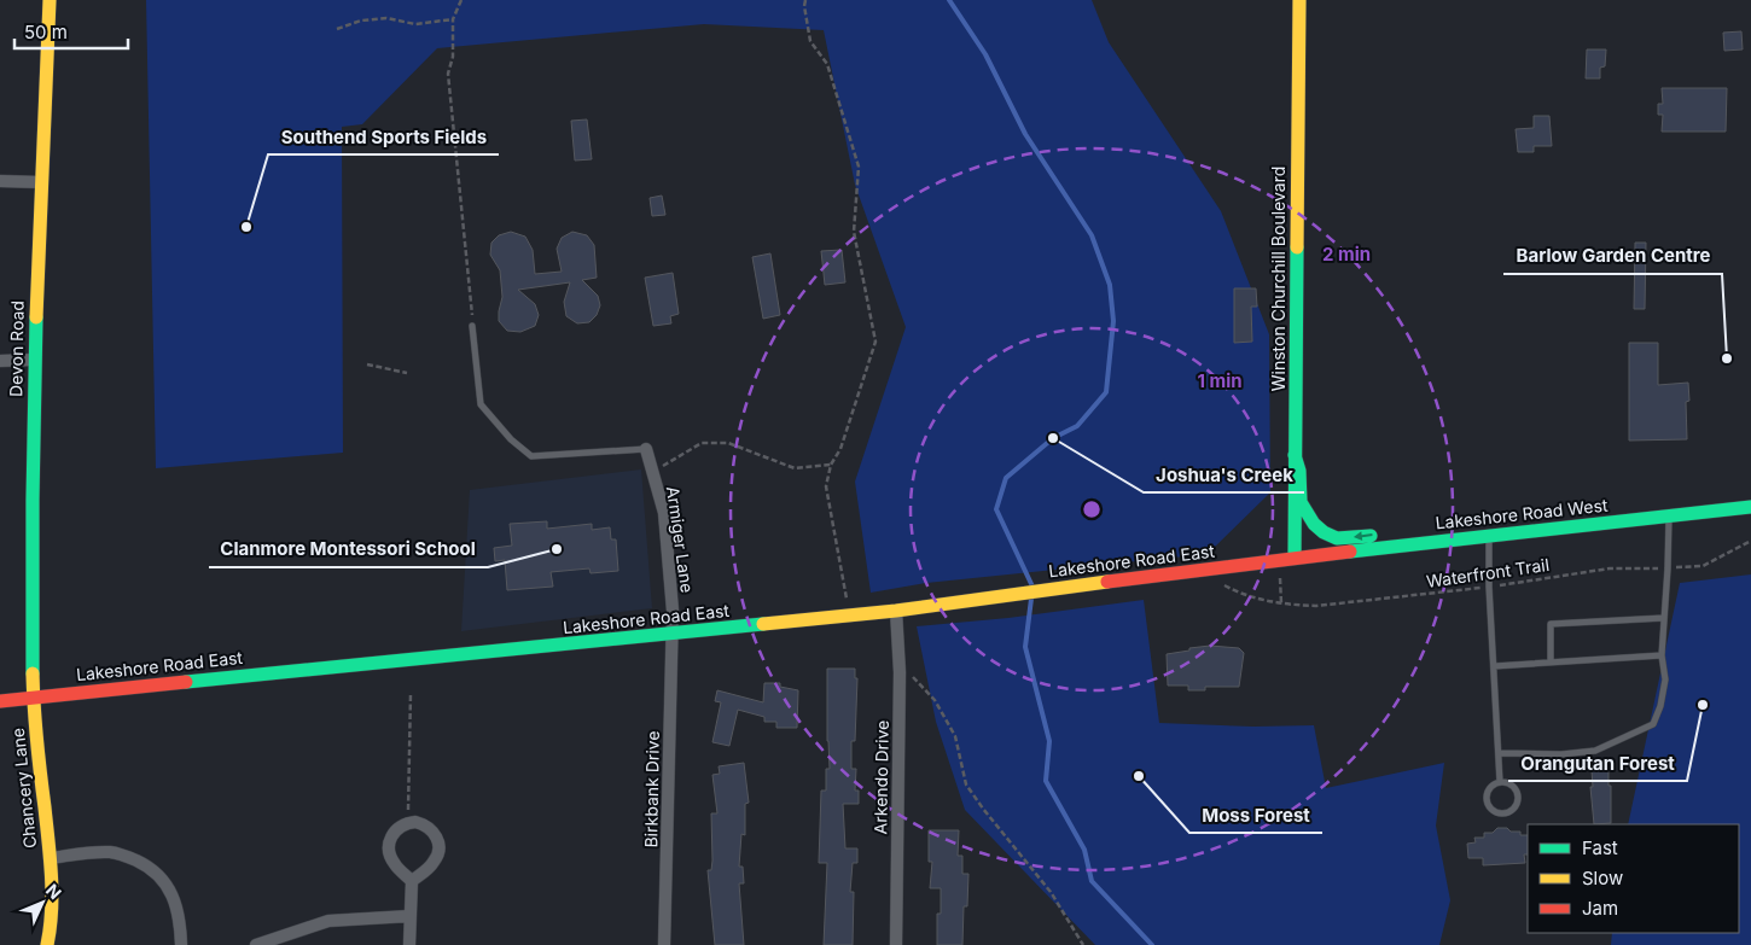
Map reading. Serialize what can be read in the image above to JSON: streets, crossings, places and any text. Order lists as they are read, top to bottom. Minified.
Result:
{"streets":{"main road":["Winston Churchill Boulevard","Devon Road","Lakeshore Road West","Lakeshore Road East","Chancery Lane"],"street":["Armiger Lane","Arkendo Drive","Birkbank Drive"],"path":["Waterfront Trail"]},"crossings":[["Winston Churchill Boulevard","Lakeshore Road West"],["Winston Churchill Boulevard","Lakeshore Road East"],["Devon Road","Lakeshore Road East"],["Devon Road","Chancery Lane"],["Lakeshore Road West","Lakeshore Road East"],["Armiger Lane","Lakeshore Road East"],["Armiger Lane","Birkbank Drive"],["Lakeshore Road East","Arkendo Drive"],["Lakeshore Road East","Chancery Lane"],["Lakeshore Road East","Birkbank Drive"]],"places":["Southend Sports Fields","Barlow Garden Centre","Joshua's Creek","Clanmore Montessori School","Orangutan Forest","Moss Forest"],"legend":["Fast","Slow","Jam"],"scale_bar":"50 m","north":"top right","rings":["2 min","1 min"]}
